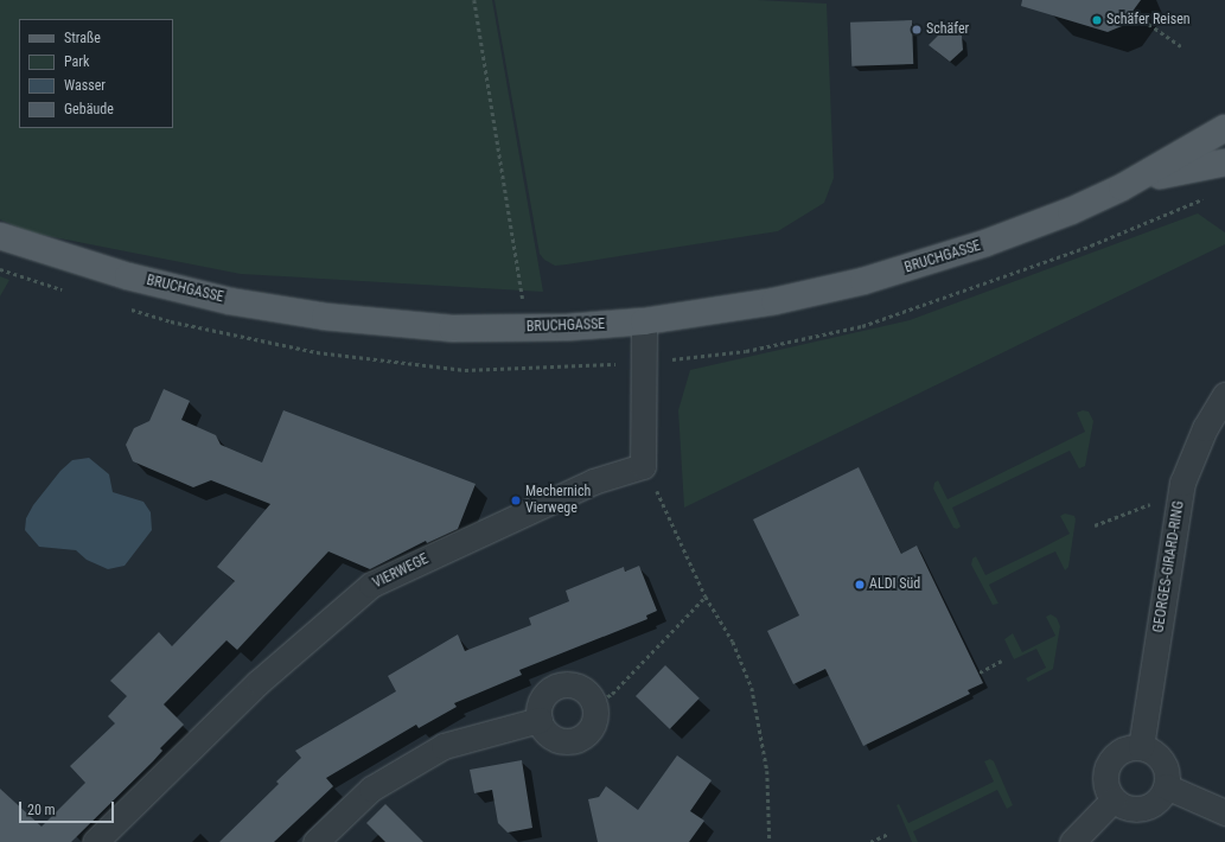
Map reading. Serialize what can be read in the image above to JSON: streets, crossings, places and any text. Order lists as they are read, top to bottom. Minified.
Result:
{"streets":{"main road":["BRUCHGASSE"],"street":["GEORGES-GIRARD-RING","VIERWEGE"]},"places":["Schäfer Reisen","Schäfer","Mechernich Vierwege","ALDI Süd"],"legend":["Straße","Park","Wasser","Gebäude"],"scale_bar":"20 m"}
